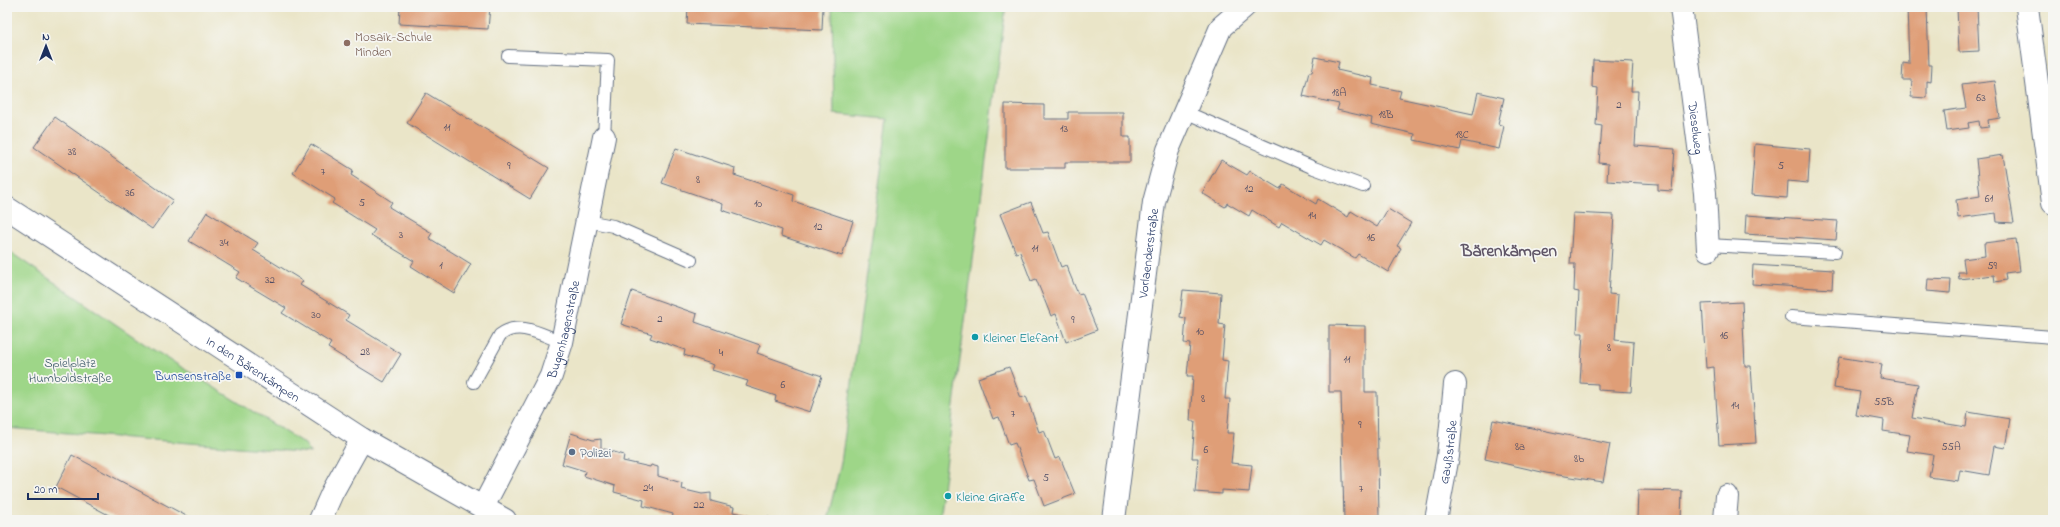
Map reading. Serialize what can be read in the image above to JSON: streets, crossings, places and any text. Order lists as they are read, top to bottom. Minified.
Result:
{"streets":{"street":["Dieselweg","Vorlaenderstraße","Bugenhagenstraße","In den Bärenkämpen","Gaußstraße"]},"crossings":[["Bugenhagenstraße","In den Bärenkämpen"]],"districts":["Bärenkämpen"],"parks":["Spielplatz Humboldstraße"],"places":{"other":["Mosaik-Schule Minden","Kleiner Elefant","Polizei","Kleine Giraffe"],"transit":["Bunsenstraße"]},"house_numbers":["18A","63","2","18B","11","13","18C","38","9","5","7","8","12","36","61","5","10","14","12","3","16","34","11","1","59","32","30","2","9","10","16","8","28","4","11","6","8","55B","14","7","9","8a","55A","6","8b","5","24","7","22"],"scale_bar":"20 m","north":"top"}
